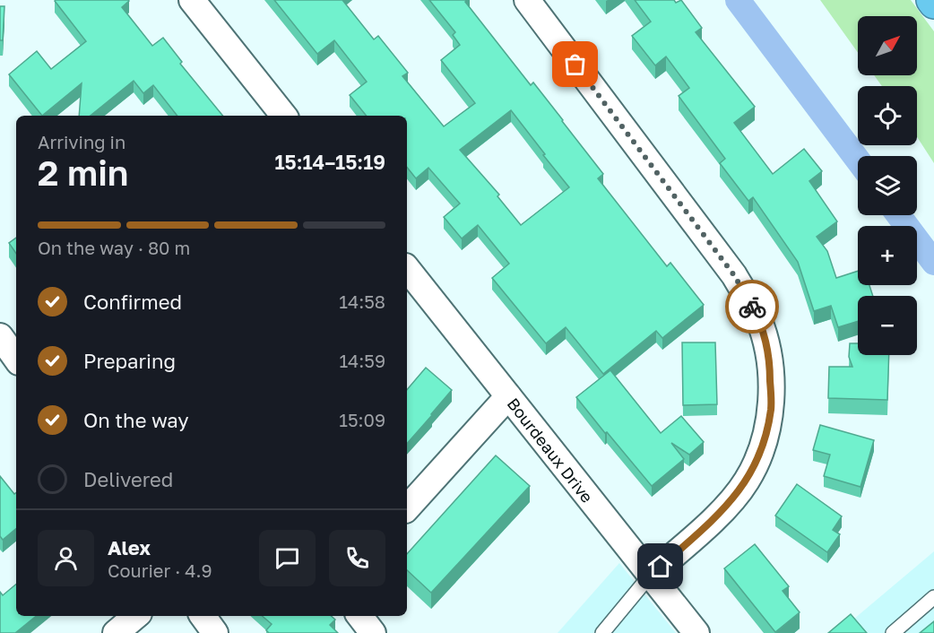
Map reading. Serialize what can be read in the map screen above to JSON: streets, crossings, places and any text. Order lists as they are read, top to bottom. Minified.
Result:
{"streets":{"street":["Bourdeaux Drive"]},"north":"top right","page":{"map_buttons":["+","−"],"heading":["2 min","Arriving in","15:14–15:19"],"panel":["Alex","Courier · 4.9"],"bar":"On the way · 80 m","list":[["Confirmed","14:58"],["Preparing","14:59"],["On the way","15:09"],"Delivered"]}}
